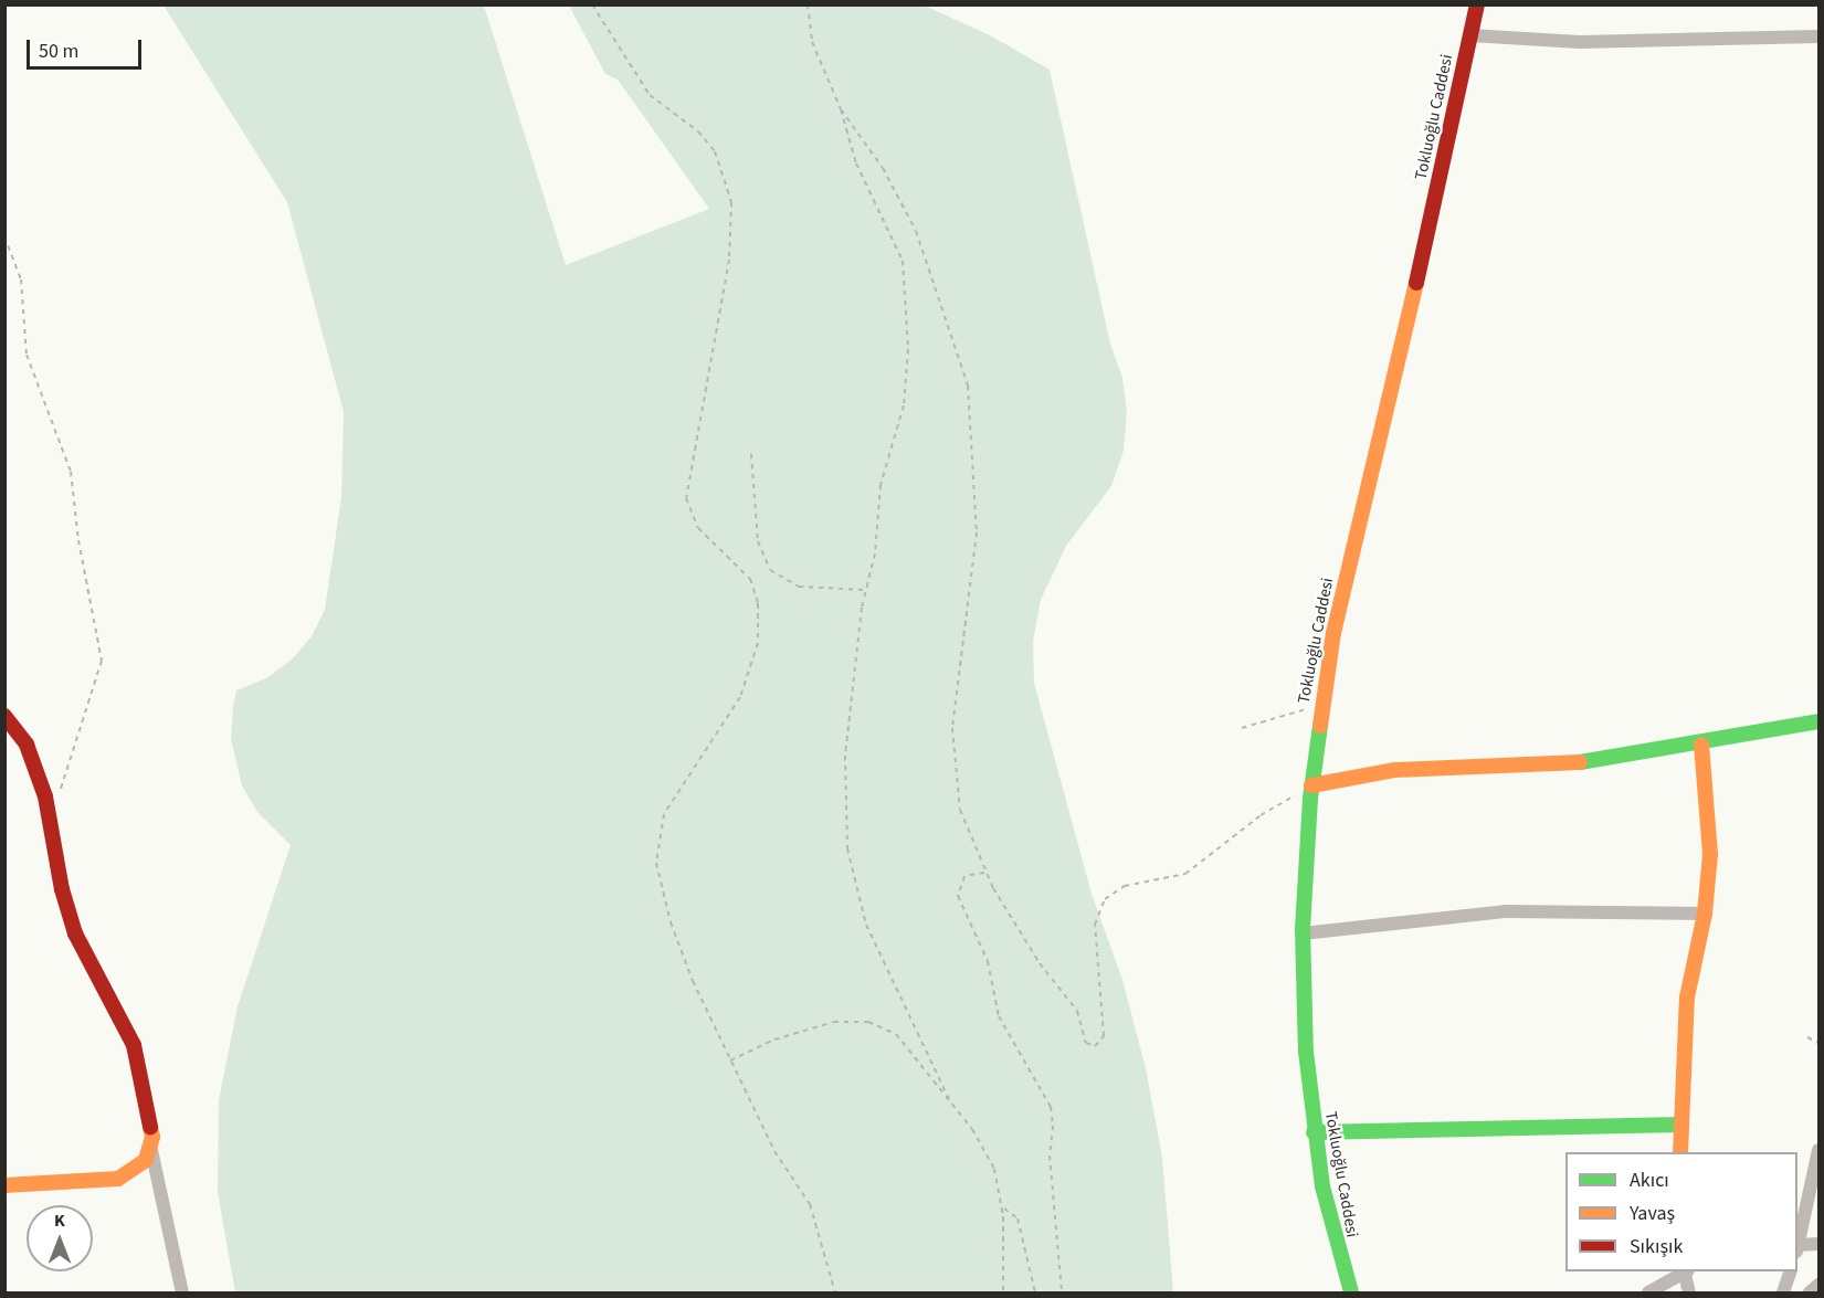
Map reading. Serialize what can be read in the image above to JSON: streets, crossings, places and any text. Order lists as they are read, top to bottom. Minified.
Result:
{"streets":{"street":["Tokluoğlu Caddesi"]},"legend":["Akıcı","Yavaş","Sıkışık"],"scale_bar":"50 m","north":"top"}
